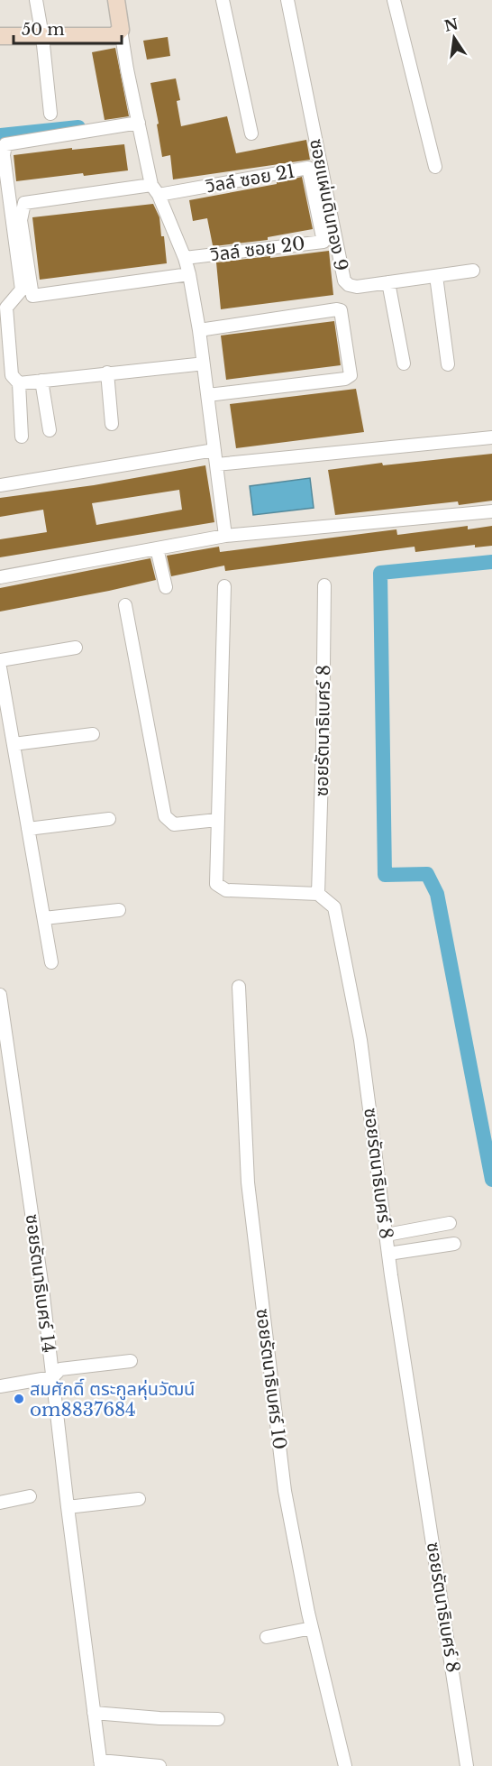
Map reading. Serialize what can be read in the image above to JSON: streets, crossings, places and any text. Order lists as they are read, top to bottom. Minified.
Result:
{"streets":{"street":["วิลล์ ซอย 21","ซอยแผ่นดินทอง 9","วิลล์ ซอย 20","ซอยรัตนาธิเบศร์ 8","ซอยรัตนาธิเบศร์ 14","ซอยรัตนาธิเบศร์ 10"]},"crossings":[["วิลล์ ซอย 21","วิลล์ ซอย 20"]],"places":["สมศักดิ์ ตระกูลหุ่นวัฒน์ om8837684"],"scale_bar":"50 m","north":"top"}
